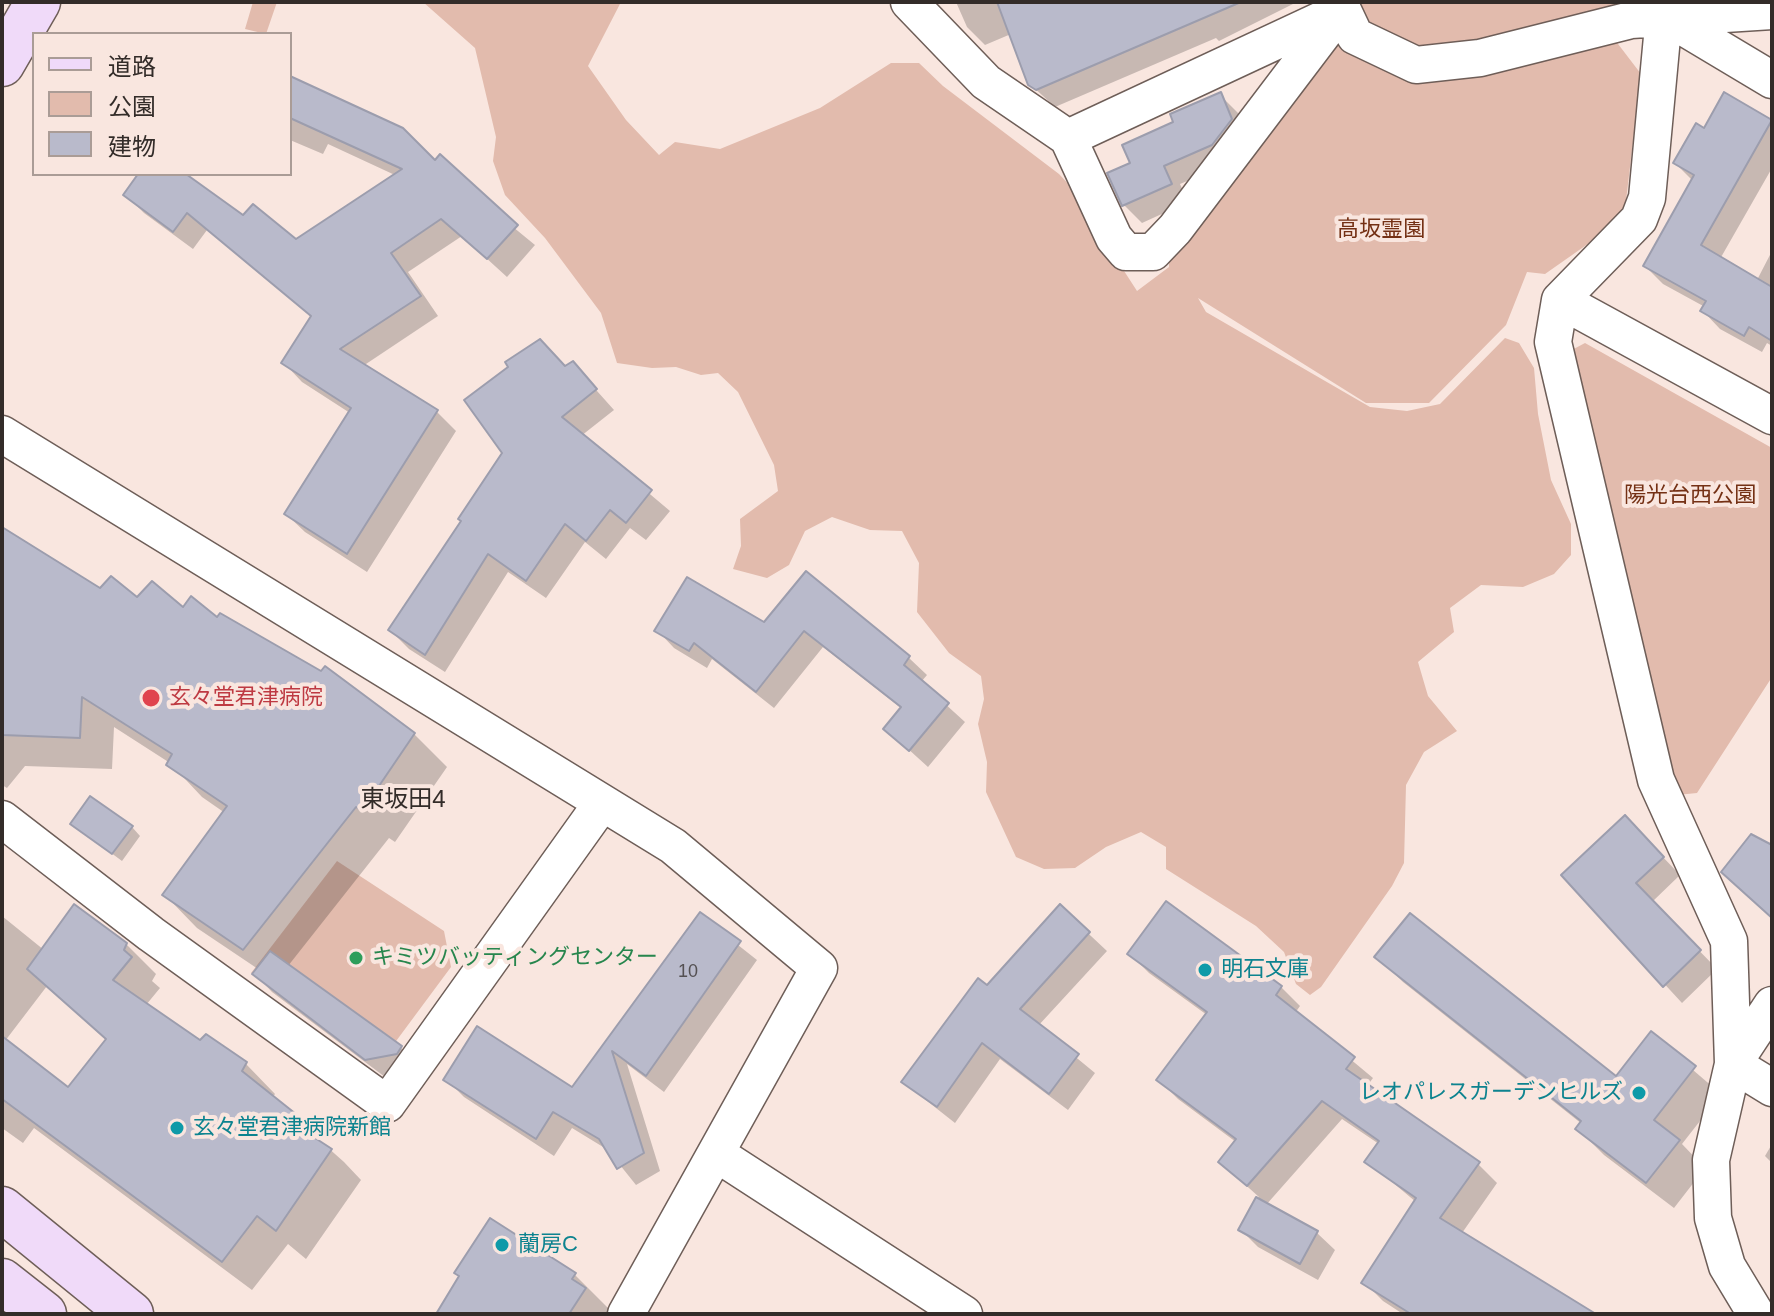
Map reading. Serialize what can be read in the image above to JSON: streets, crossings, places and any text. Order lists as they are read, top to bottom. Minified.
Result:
{"districts":["東坂田4"],"parks":["高坂霊園","陽光台西公園"],"places":["玄々堂君津病院","キミツバッティングセンター","明石文庫","レオパレスガーデンヒルズ","玄々堂君津病院新館","蘭房C"],"house_numbers":["10"],"legend":["道路","公園","建物"]}
